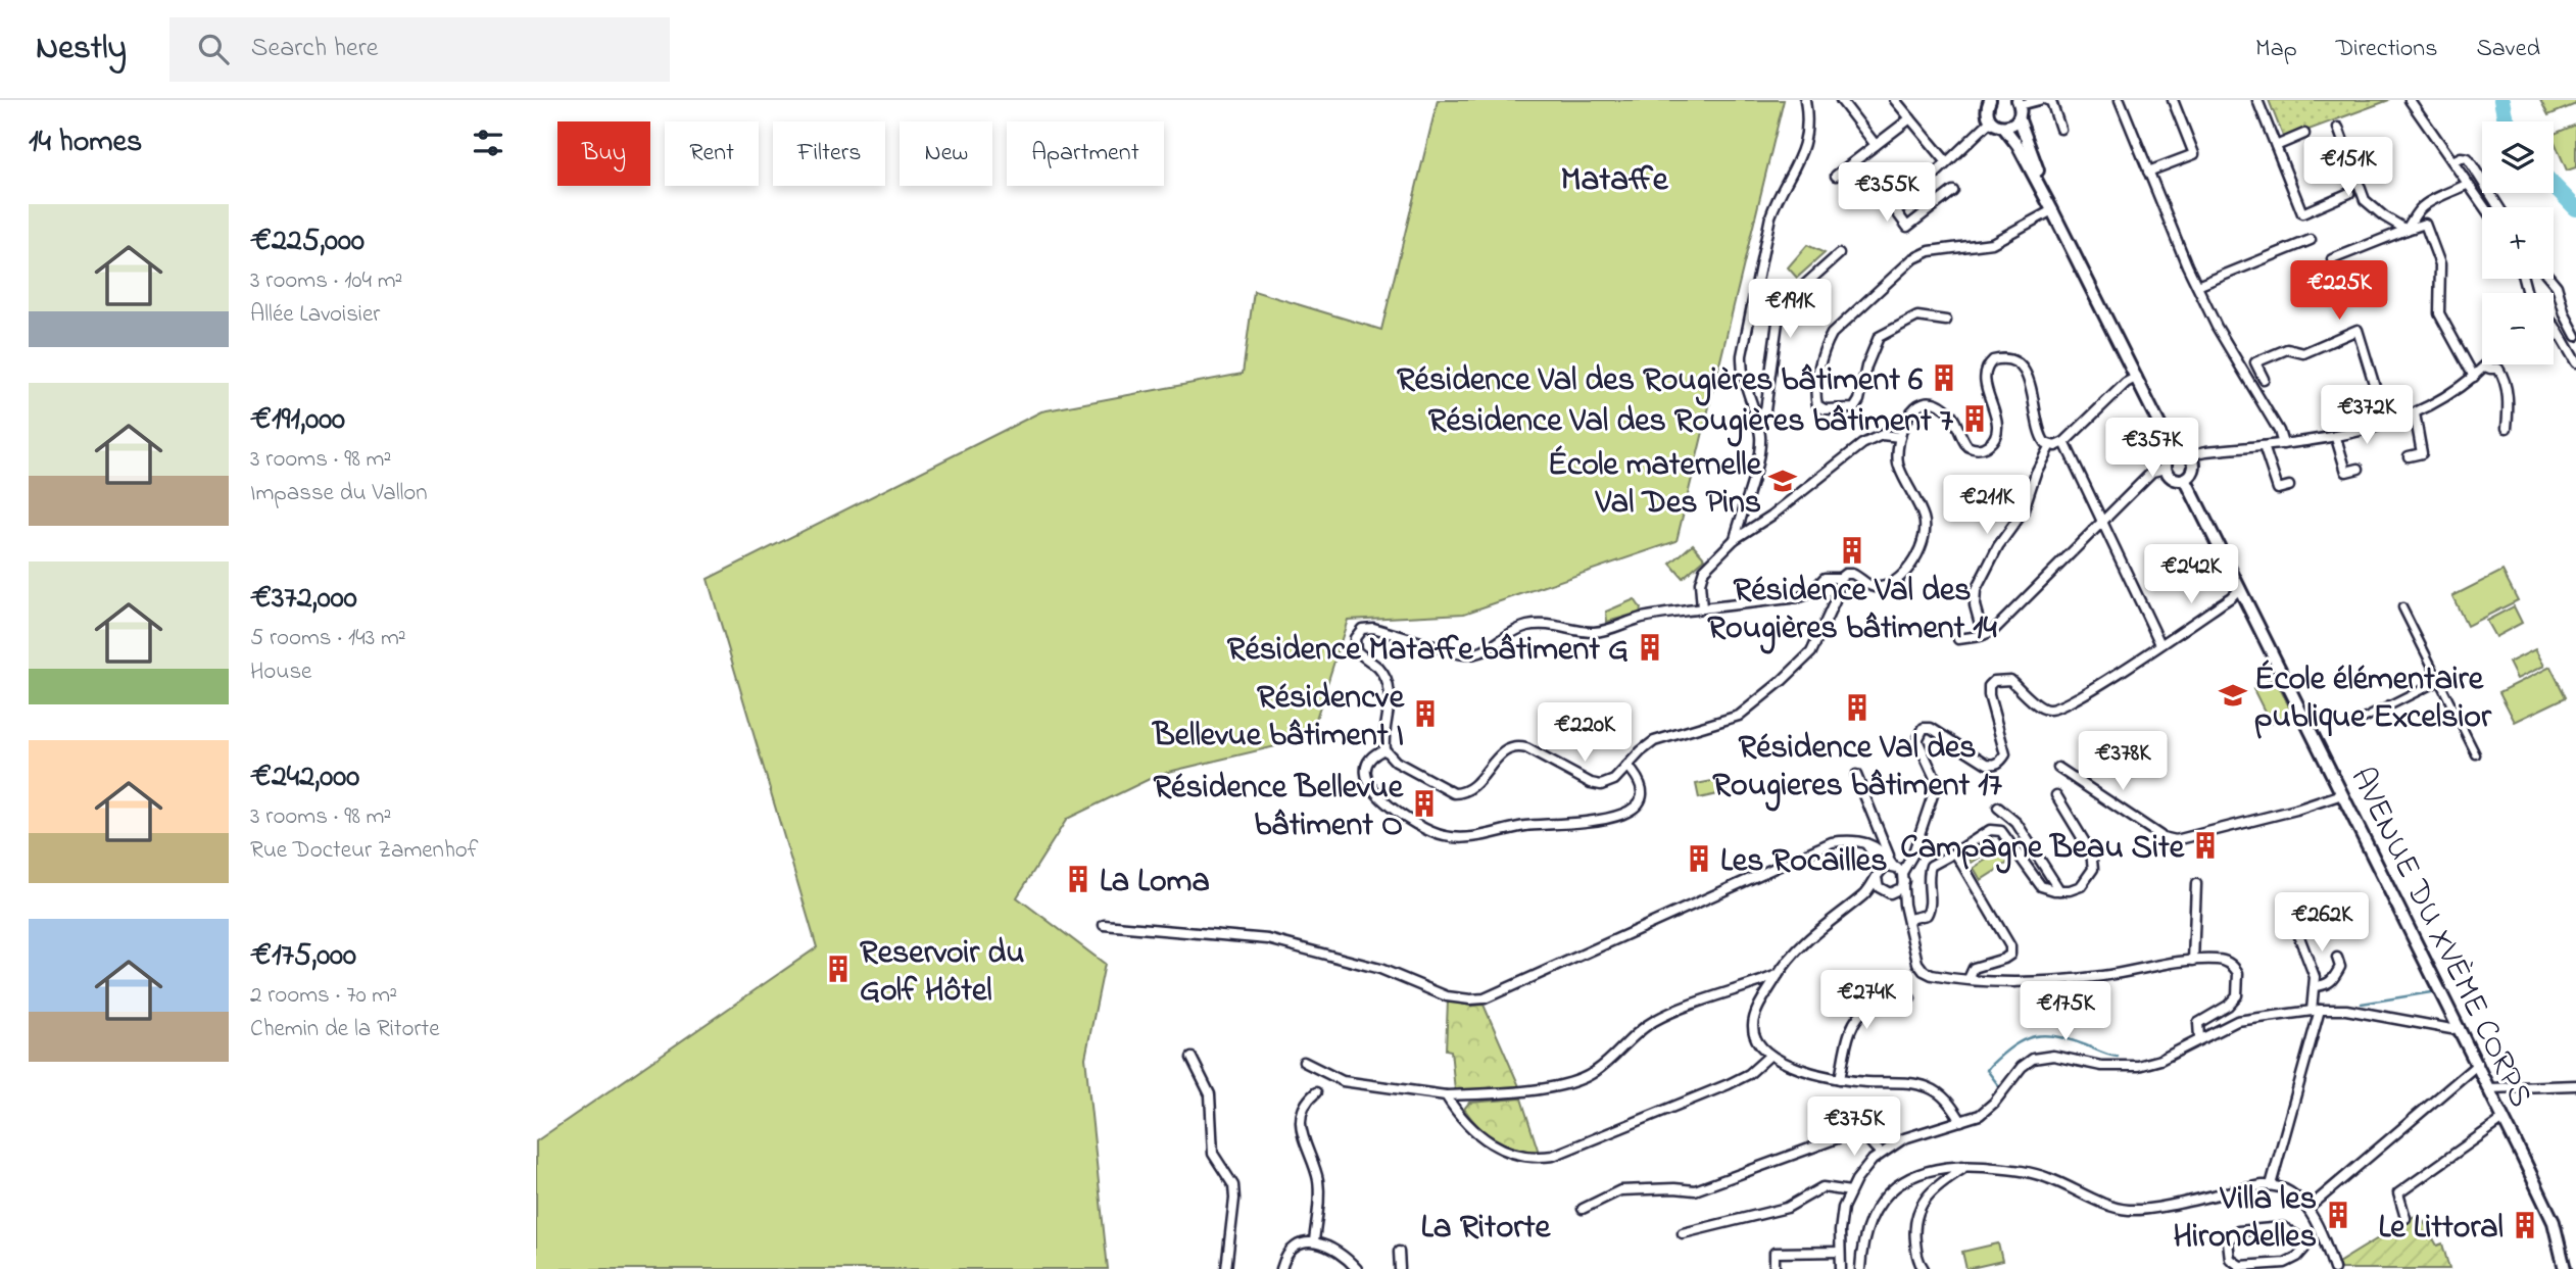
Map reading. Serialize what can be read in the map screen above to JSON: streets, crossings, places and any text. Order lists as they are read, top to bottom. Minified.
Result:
{"streets":{"main road":["AVENUE DU XVÈME CORPS"]},"districts":["Mataffe","La Ritorte"],"places":{"building":["Résidence Val des Rougières bâtiment 6","Résidence Val des Rougières bâtiment 7","Résidence Val des Rougières bâtiment 14","Résidence Mataffe bâtiment G","Résidence Val des Rougieres bâtiment 17","Résidencve Bellevue bâtiment I","Résidence Bellevue bâtiment O","Campagne Beau Site","Les Rocailles","La Loma","Reservoir du Golf Hôtel","Villa les Hirondelles","Le Littoral"],"school or university":["École maternelle Val Des Pins","École élémentaire publique Excelsior"]},"page":{"header":"Nestly","search":"Search here","nav":["Map","Directions","Saved"],"heading":"14 homes","map_buttons":["+","−"],"chip":["Buy","Rent","Filters","New","Apartment"],"price":["€151K","€355K","€225K","€191K","€372K","€357K","€211K","€242K","€220K","€378K","€262K","€274K","€175K","€375K"],"list":[{"name":"€225,000","note":"3 rooms · 104 m² · Allée Lavoisier"},{"name":"€191,000","note":"3 rooms · 98 m² · Impasse du Vallon"},{"name":"€372,000","note":"5 rooms · 143 m² · House"},{"name":"€242,000","note":"3 rooms · 98 m² · Rue Docteur Zamenhof"},{"name":"€175,000","note":"2 rooms · 70 m² · Chemin de la Ritorte"}]}}
